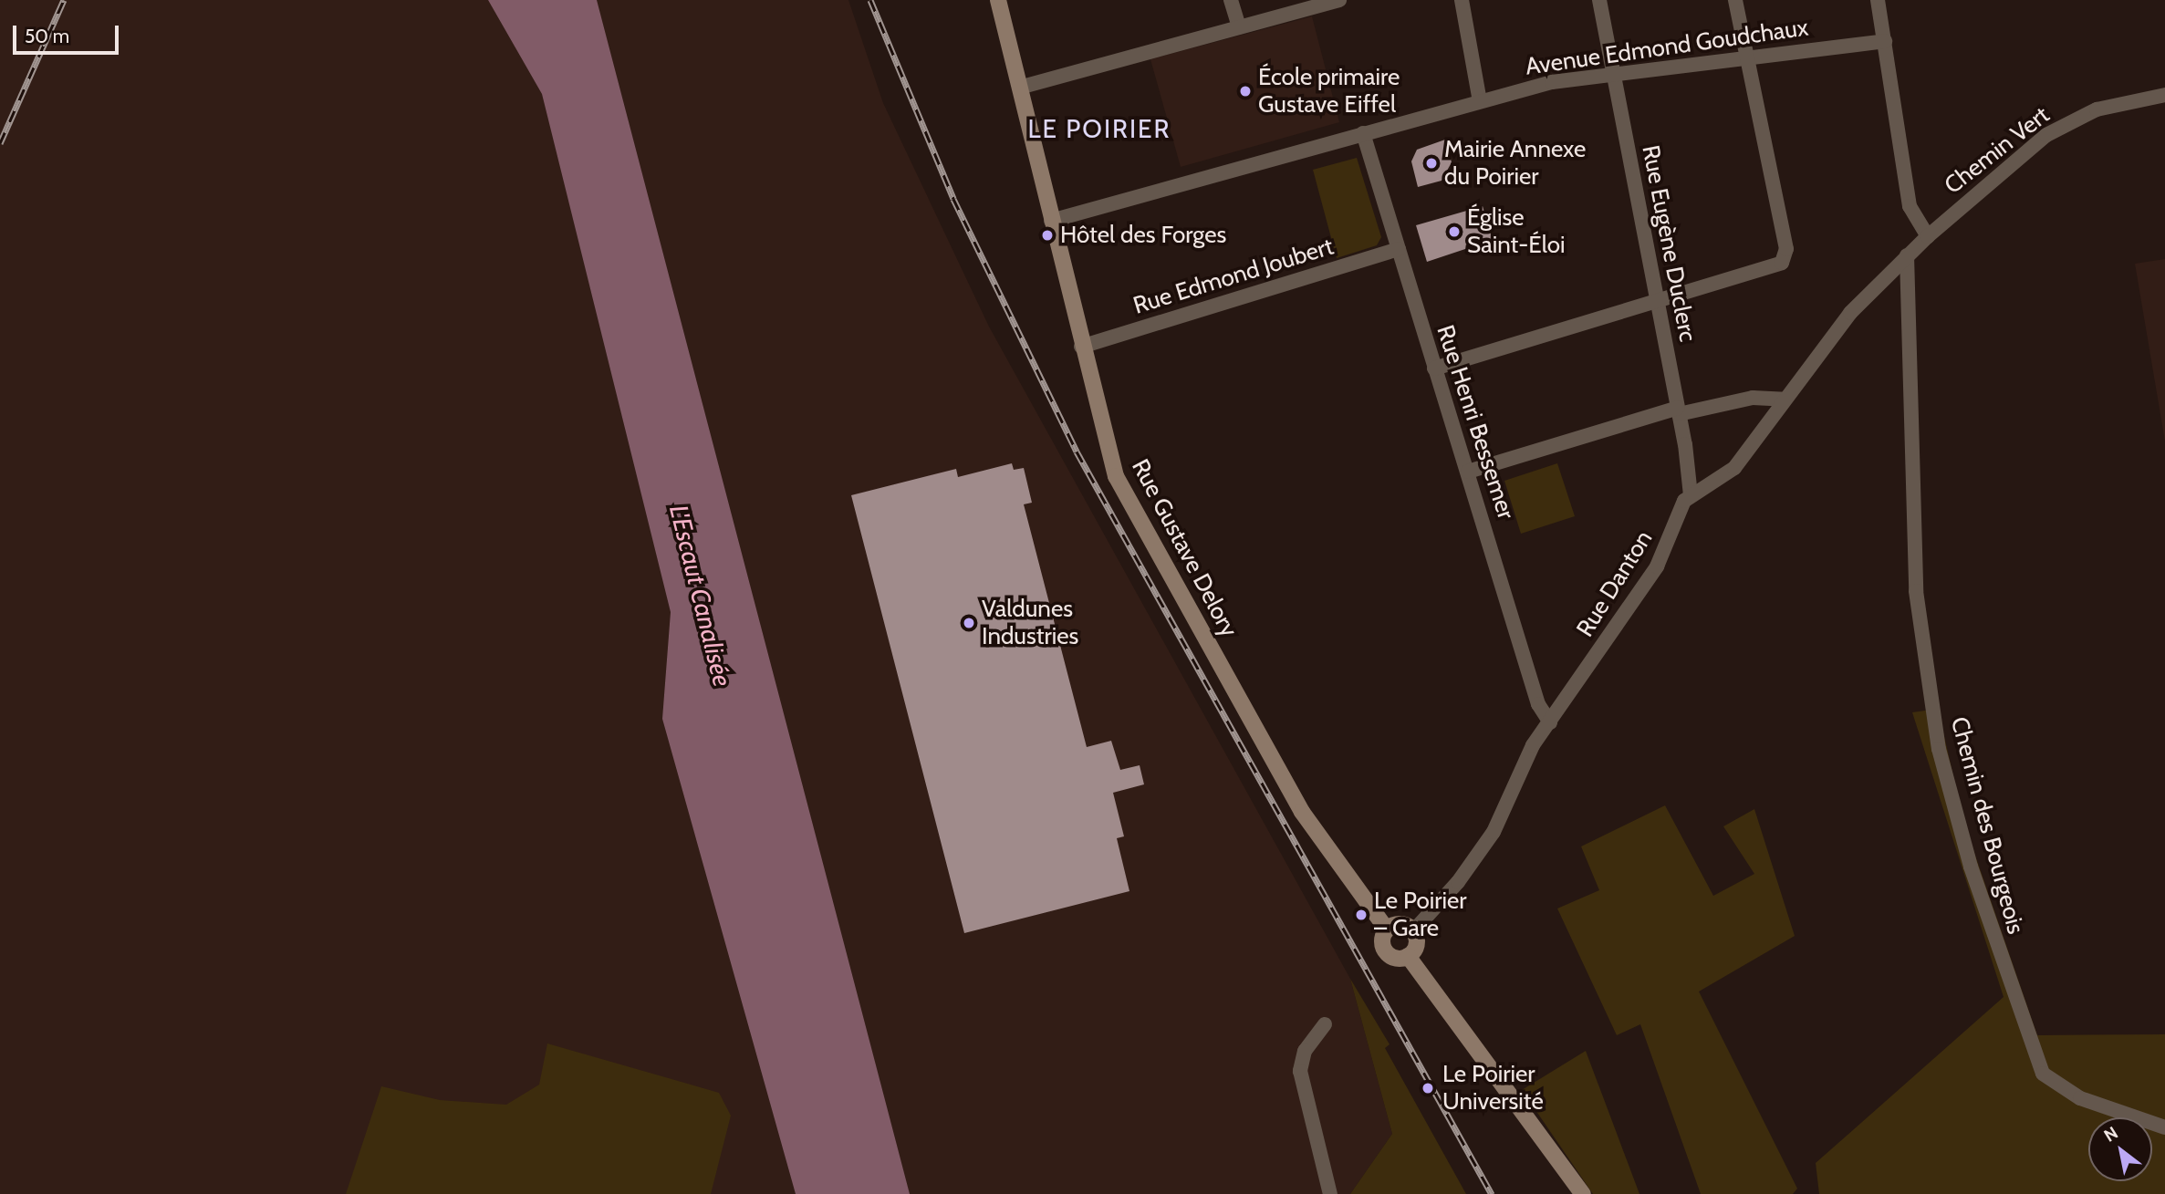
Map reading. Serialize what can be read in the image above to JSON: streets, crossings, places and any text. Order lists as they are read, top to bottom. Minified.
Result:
{"streets":{"street":["Avenue Edmond Goudchaux","Chemin Vert","Rue Eugène Duclerc","Rue Edmond Joubert","Rue Henri Bessemer","Rue Gustave Delory","Rue Danton","Chemin des Bourgeois"]},"crossings":[["Avenue Edmond Goudchaux","Rue Eugène Duclerc"],["Avenue Edmond Goudchaux","Rue Henri Bessemer"],["Avenue Edmond Goudchaux","Rue Gustave Delory"],["Chemin Vert","Chemin des Bourgeois"],["Rue Eugène Duclerc","Rue Danton"],["Rue Edmond Joubert","Rue Henri Bessemer"],["Rue Edmond Joubert","Rue Gustave Delory"],["Rue Henri Bessemer","Rue Danton"],["Rue Gustave Delory","Rue Danton"]],"districts":["LE POIRIER"],"water":["L'Escaut Canalisée"],"places":["École primaire Gustave Eiffel","Mairie Annexe du Poirier","Église Saint-Éloi","Hôtel des Forges","Valdunes Industries","Le Poirier – Gare","Le Poirier Université"],"scale_bar":"50 m","north":"top left"}
